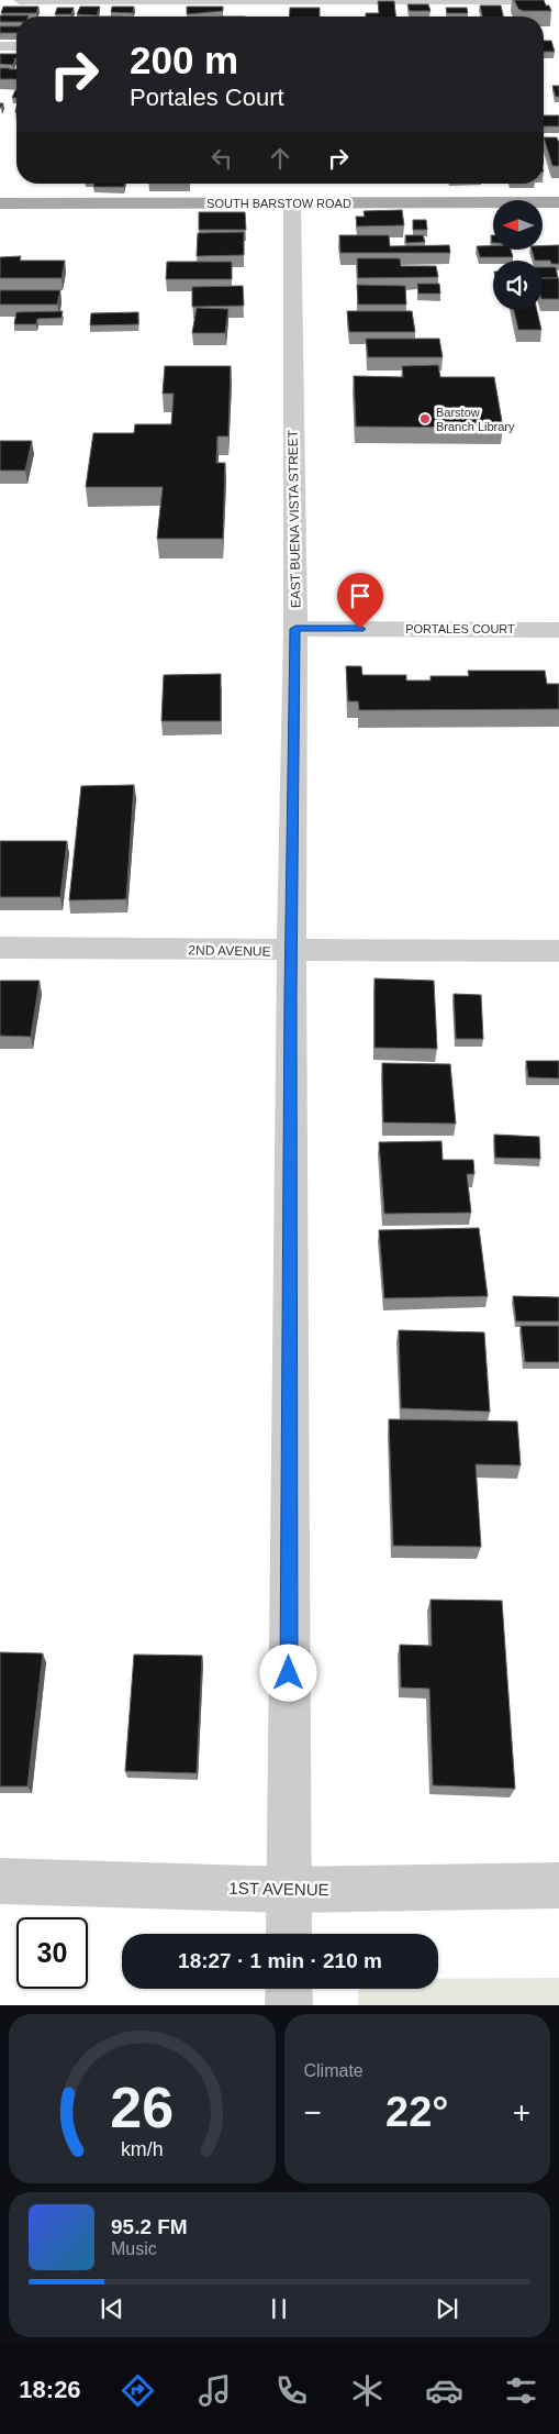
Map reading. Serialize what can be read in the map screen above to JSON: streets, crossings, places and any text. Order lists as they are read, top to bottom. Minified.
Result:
{"streets":{"main road":["SOUTH BARSTOW ROAD"],"street":["EAST BUENA VISTA STREET","PORTALES COURT","2ND AVENUE","1ST AVENUE"]},"crossings":[["SOUTH BARSTOW ROAD","EAST BUENA VISTA STREET"],["EAST BUENA VISTA STREET","PORTALES COURT"],["EAST BUENA VISTA STREET","2ND AVENUE"],["EAST BUENA VISTA STREET","1ST AVENUE"]],"places":["Barstow Branch Library"],"north":"left","page":{"turn":["200 m","Portales Court"],"limit":"30","trip":"18:27 · 1 min · 210 m","tile":"Climate","heat":["−","22°","+"],"song":["95.2 FM","Music"],"tabs":"18:26","gauge":["26","km/h"]}}
